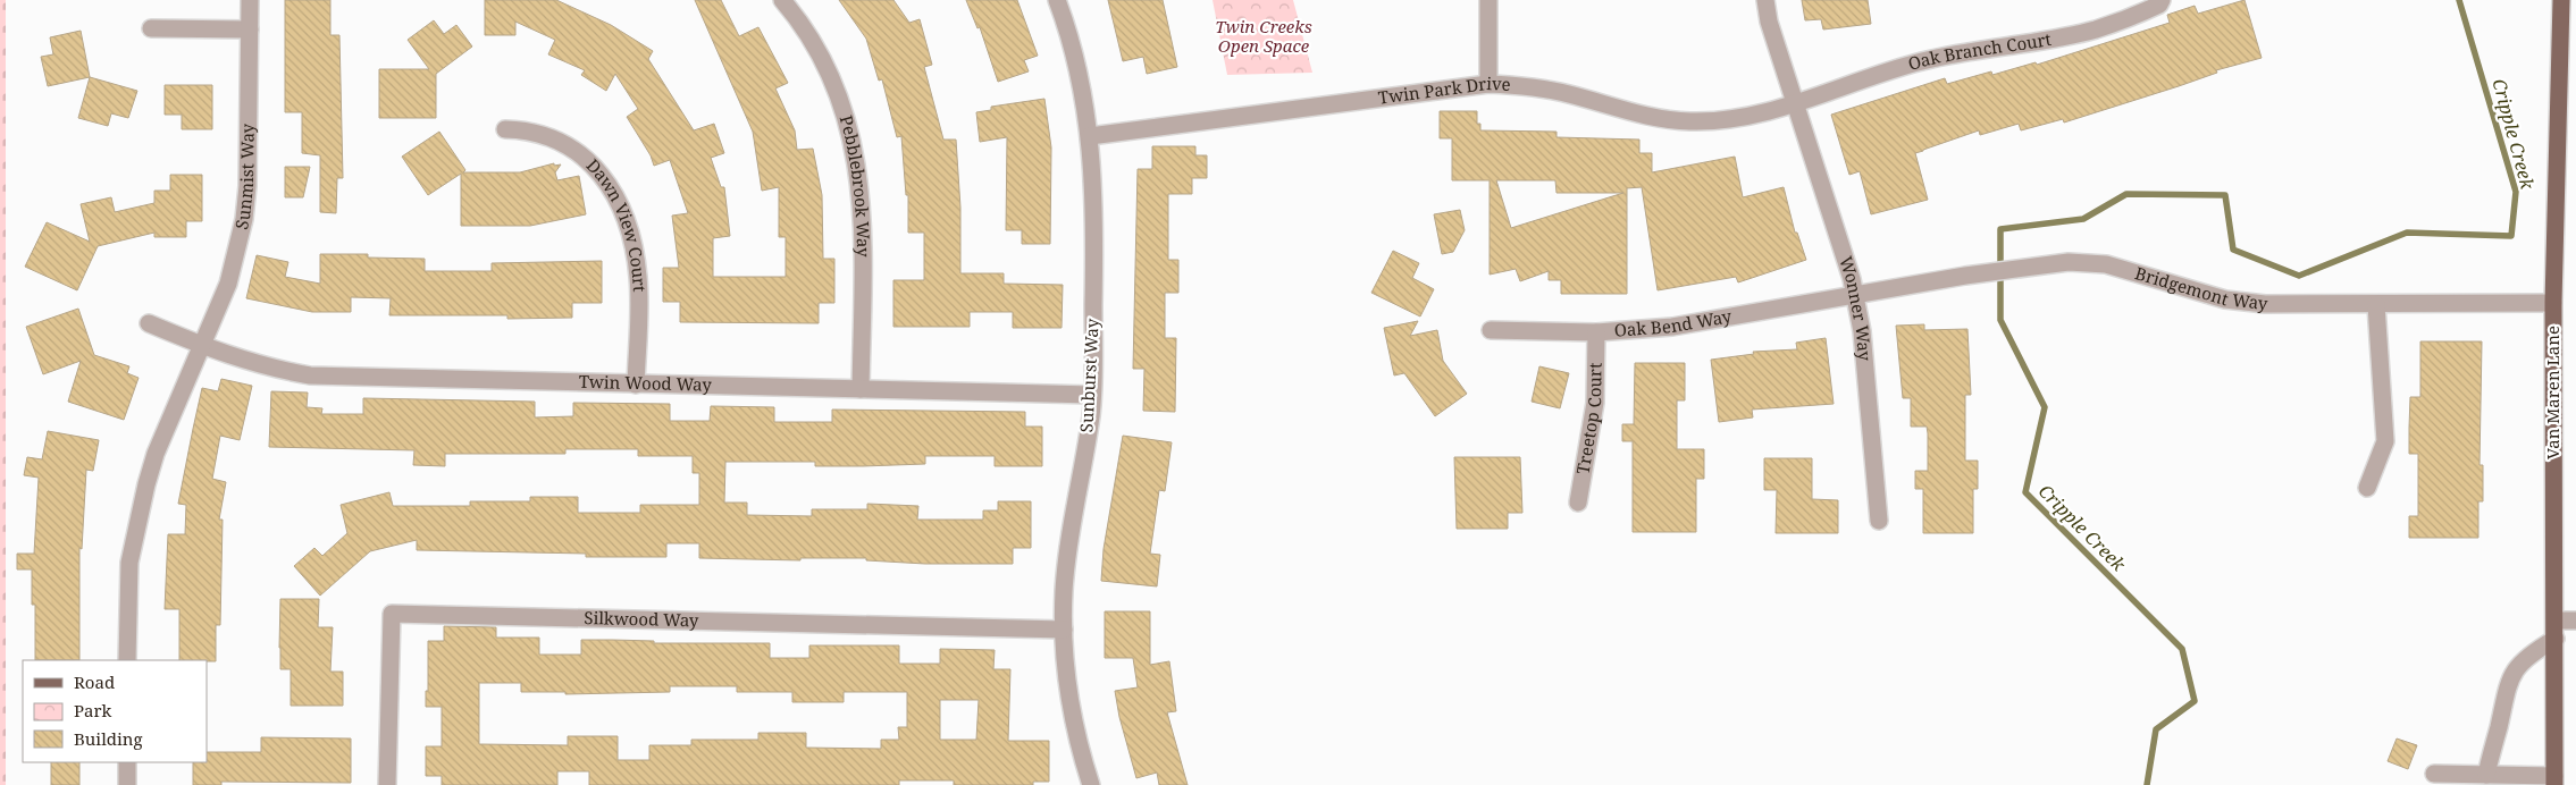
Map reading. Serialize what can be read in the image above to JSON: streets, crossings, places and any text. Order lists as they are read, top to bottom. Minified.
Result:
{"streets":{"main road":["Van Maren Lane"],"street":["Oak Branch Court","Twin Park Drive","Sunmist Way","Pebblebrook Way","Dawn View Court","Bridgemont Way","Wonner Way","Oak Bend Way","Sunburst Way","Twin Wood Way","Treetop Court","Silkwood Way"]},"crossings":[["Oak Branch Court","Twin Park Drive"],["Oak Branch Court","Wonner Way"],["Twin Park Drive","Wonner Way"],["Twin Park Drive","Sunburst Way"],["Sunmist Way","Twin Wood Way"],["Pebblebrook Way","Twin Wood Way"],["Dawn View Court","Twin Wood Way"],["Bridgemont Way","Wonner Way"],["Bridgemont Way","Oak Bend Way"],["Bridgemont Way","Van Maren Lane"],["Wonner Way","Oak Bend Way"],["Oak Bend Way","Treetop Court"],["Sunburst Way","Twin Wood Way"],["Sunburst Way","Silkwood Way"]],"water":["Cripple Creek"],"parks":["Twin Creeks Open Space"],"legend":["Road","Park","Building"]}
